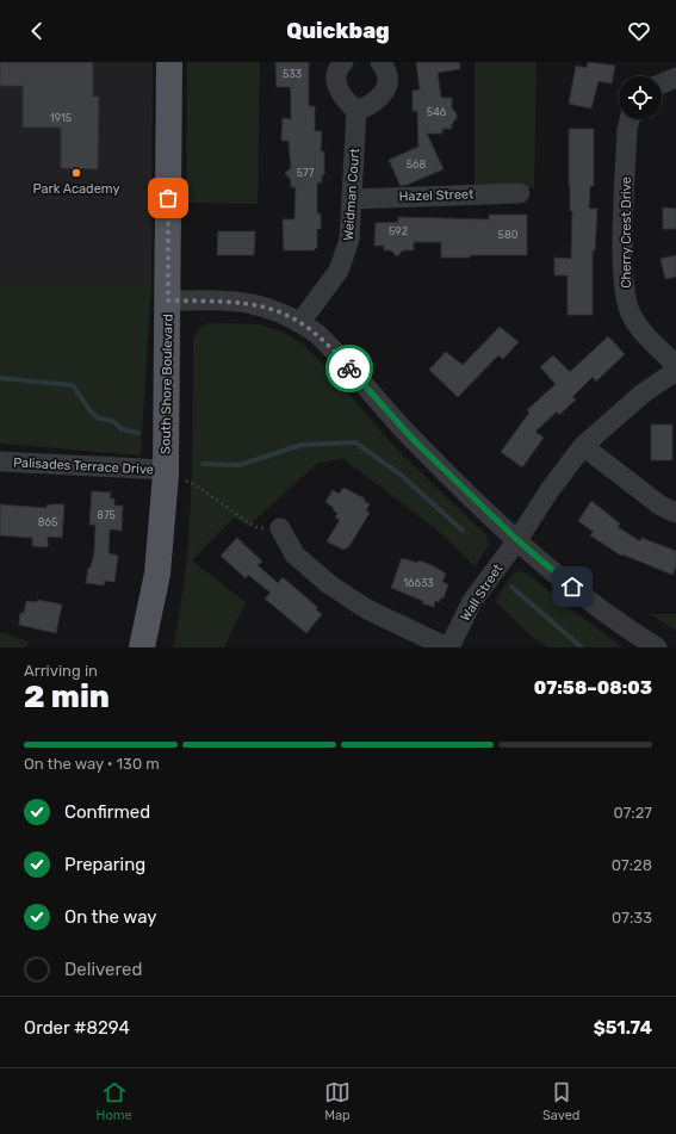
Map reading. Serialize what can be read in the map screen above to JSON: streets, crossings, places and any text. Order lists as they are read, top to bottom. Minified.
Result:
{"streets":{"main road":["South Shore Boulevard"],"street":["Weidman Court","Hazel Street","Cherry Crest Drive","Palisades Terrace Drive","Wall Street"]},"crossings":[["Weidman Court","Hazel Street"],["South Shore Boulevard","Palisades Terrace Drive"]],"places":["Park Academy"],"house_numbers":["533","546","1915","568","577","592","580","875","865","16633"],"page":{"header":"Quickbag","heading":["2 min","Arriving in","07:58–08:03"],"panel":["Order #8294","$51.74"],"bar":"On the way · 130 m","list":[["Confirmed","07:27"],["Preparing","07:28"],["On the way","07:33"],"Delivered"],"tabs":["Home","Map","Saved"]}}
